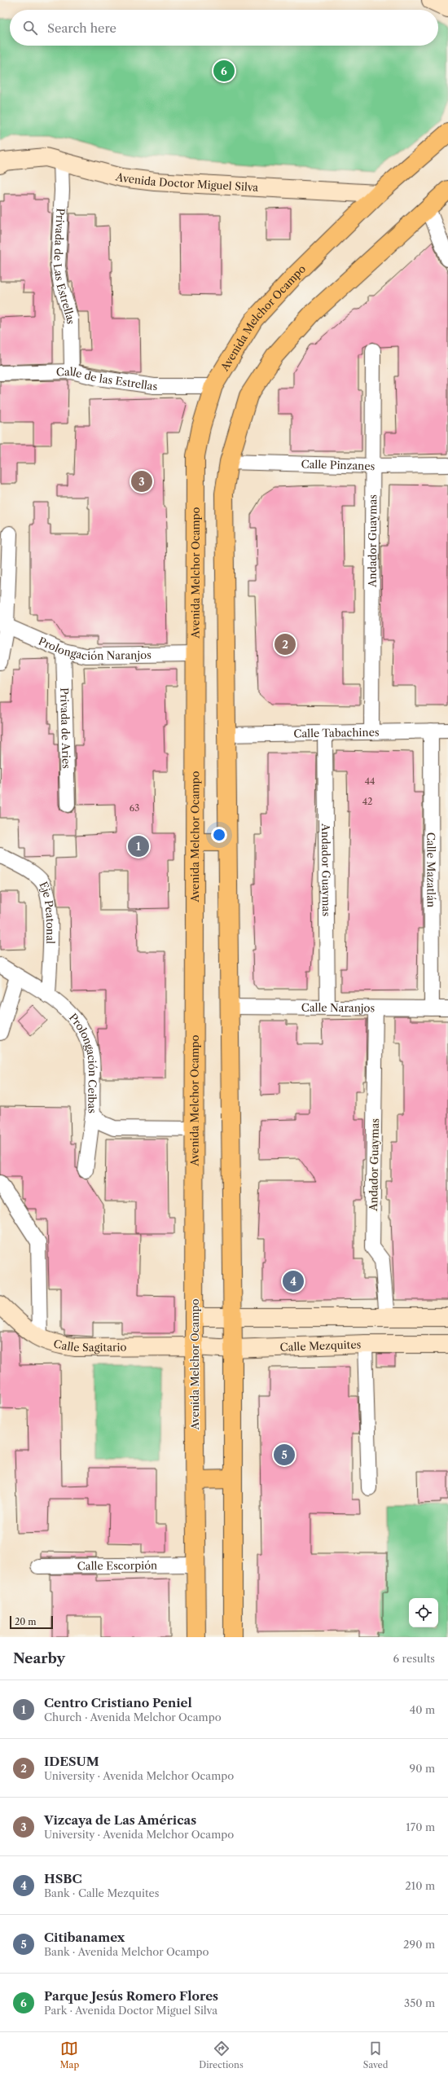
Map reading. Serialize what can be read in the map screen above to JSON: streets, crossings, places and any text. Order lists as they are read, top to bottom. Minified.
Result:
{"streets":{"main road":["Avenida Melchor Ocampo"],"street":["Avenida Doctor Miguel Silva","Privada de Las Estrellas","Calle de las Estrellas","Calle Pinzanes","Andador Guaymas","Prolongación Naranjos","Privada de Aries","Calle Tabachines","Calle Mazatlán","Eje Peatonal","Calle Naranjos","Prolongación Ceibas","Calle Sagitario","Calle Mezquites","Calle Escorpión"]},"crossings":[["Avenida Doctor Miguel Silva","Privada de Las Estrellas"],["Avenida Doctor Miguel Silva","Avenida Melchor Ocampo"],["Privada de Las Estrellas","Calle de las Estrellas"],["Avenida Melchor Ocampo","Calle de las Estrellas"],["Avenida Melchor Ocampo","Prolongación Naranjos"],["Avenida Melchor Ocampo","Prolongación Ceibas"],["Avenida Melchor Ocampo","Calle Sagitario"],["Avenida Melchor Ocampo","Calle Mezquites"],["Avenida Melchor Ocampo","Calle Escorpión"],["Calle Pinzanes","Andador Guaymas"],["Andador Guaymas","Calle Tabachines"],["Andador Guaymas","Calle Naranjos"],["Prolongación Naranjos","Privada de Aries"],["Calle Tabachines","Calle Mazatlán"],["Calle Mazatlán","Calle Naranjos"],["Eje Peatonal","Prolongación Ceibas"],["Calle Sagitario","Calle Mezquites"]],"house_numbers":["44","42","63"],"scale_bar":"20 m","page":{"search":"Search here","pins":["6","3","2","1","4","5"],"scale":"20 m","heading":["Nearby","6 results"],"list":[{"mark":"1","name":"Centro Cristiano Peniel","note":"Church · Avenida Melchor Ocampo","value":"40 m"},{"mark":"2","name":"IDESUM","note":"University · Avenida Melchor Ocampo","value":"90 m"},{"mark":"3","name":"Vizcaya de Las Américas","note":"University · Avenida Melchor Ocampo","value":"170 m"},{"mark":"4","name":"HSBC","note":"Bank · Calle Mezquites","value":"210 m"},{"mark":"5","name":"Citibanamex","note":"Bank · Avenida Melchor Ocampo","value":"290 m"},{"mark":"6","name":"Parque Jesús Romero Flores","note":"Park · Avenida Doctor Miguel Silva","value":"350 m"}],"nav":["Map","Directions","Saved"]}}
